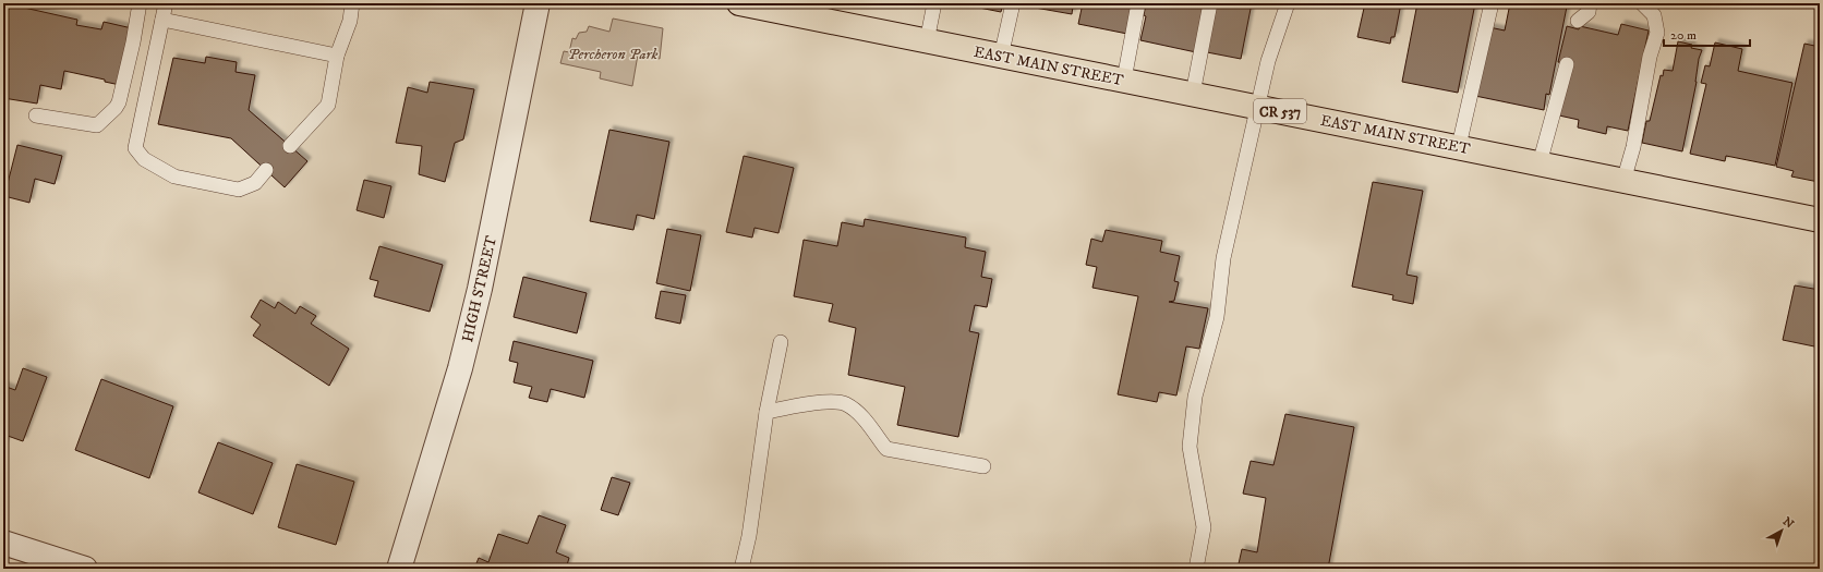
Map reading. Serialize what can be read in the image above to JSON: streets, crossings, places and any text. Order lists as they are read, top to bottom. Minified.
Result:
{"streets":{"main road":["EAST MAIN STREET","CR 537"],"street":["HIGH STREET"]},"parks":["Percheron Park"],"scale_bar":"20 m","north":"top right"}
